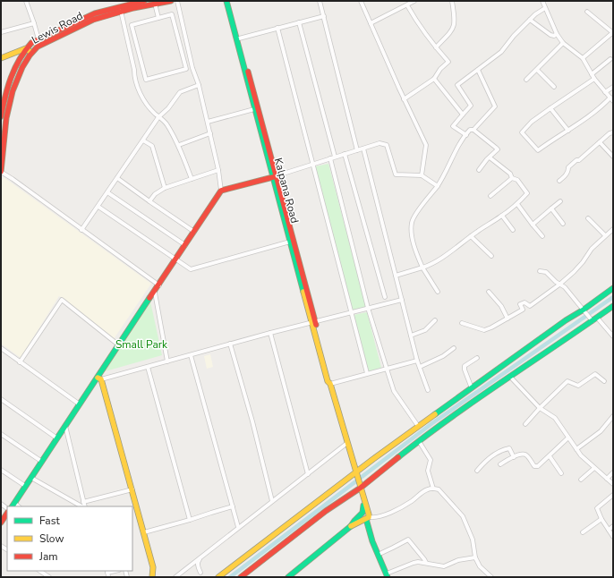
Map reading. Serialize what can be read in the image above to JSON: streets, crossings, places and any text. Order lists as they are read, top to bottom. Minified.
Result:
{"streets":{"street":["Lewis Road","Kalpana Road"]},"parks":["Small Park"],"legend":["Fast","Slow","Jam"]}
